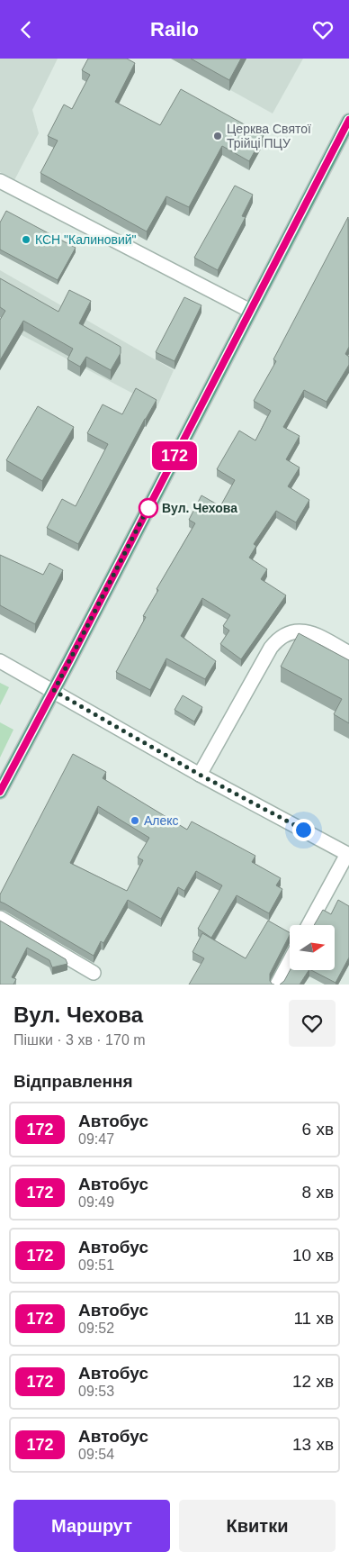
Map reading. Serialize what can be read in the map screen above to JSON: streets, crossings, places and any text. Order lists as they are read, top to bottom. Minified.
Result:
{"places":["Церква Святої Трійці ПЦУ","КСН \"Калиновий\"","Вул. Чехова","Алекс"],"lines":["bus line 172"],"north":"right","page":{"header":"Railo","on_map":"172","heading":[["Вул. Чехова","Пішки · 3 хв · 170 m"],"Відправлення"],"list":[{"mark":"172","name":"Автобус","note":"09:47","value":"6 хв"},{"mark":"172","name":"Автобус","note":"09:49","value":"8 хв"},{"mark":"172","name":"Автобус","note":"09:51","value":"10 хв"},{"mark":"172","name":"Автобус","note":"09:52","value":"11 хв"},{"mark":"172","name":"Автобус","note":"09:53","value":"12 хв"},{"mark":"172","name":"Автобус","note":"09:54","value":"13 хв"}],"buttons":["Маршрут","Квитки"]}}
